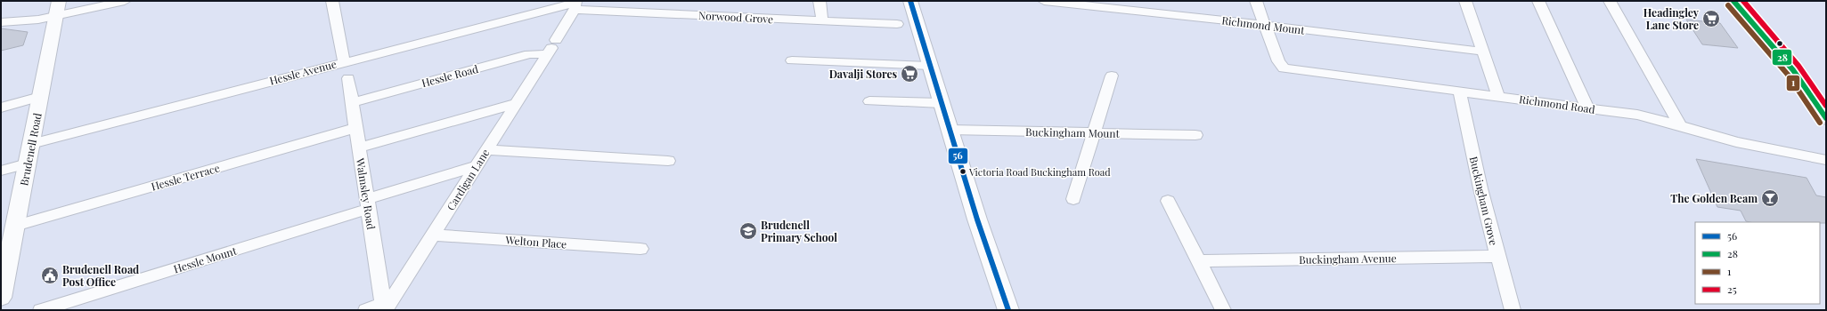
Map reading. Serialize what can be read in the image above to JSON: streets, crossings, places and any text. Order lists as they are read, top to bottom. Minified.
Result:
{"streets":{"street":["Norwood Grove","Richmond Mount","Hessle Avenue","Hessle Road","Richmond Road","Buckingham Mount","Brudenell Road","Hessle Terrace","Cardigan Lane","Walmsley Road","Buckingham Grove","Welton Place","Buckingham Avenue","Hessle Mount"]},"crossings":[["Norwood Grove","Hessle Avenue"],["Norwood Grove","Cardigan Lane"],["Richmond Mount","Richmond Road"],["Hessle Avenue","Brudenell Road"],["Hessle Avenue","Cardigan Lane"],["Hessle Road","Cardigan Lane"],["Hessle Road","Walmsley Road"],["Richmond Road","Buckingham Grove"],["Brudenell Road","Hessle Terrace"],["Hessle Terrace","Walmsley Road"],["Cardigan Lane","Walmsley Road"],["Cardigan Lane","Welton Place"],["Cardigan Lane","Hessle Mount"],["Walmsley Road","Hessle Mount"],["Buckingham Grove","Buckingham Avenue"]],"places":{"supermarket":["Headingley Lane Store","Davalji Stores"],"other":["Victoria Road Buckingham Road"],"bar":["The Golden Beam"],"school or university":["Brudenell Primary School"],"public building":["Brudenell Road Post Office"]},"lines":["transit line 56","transit line 28","transit line 25","transit line 1"],"legend":["56","28","1","25"]}
